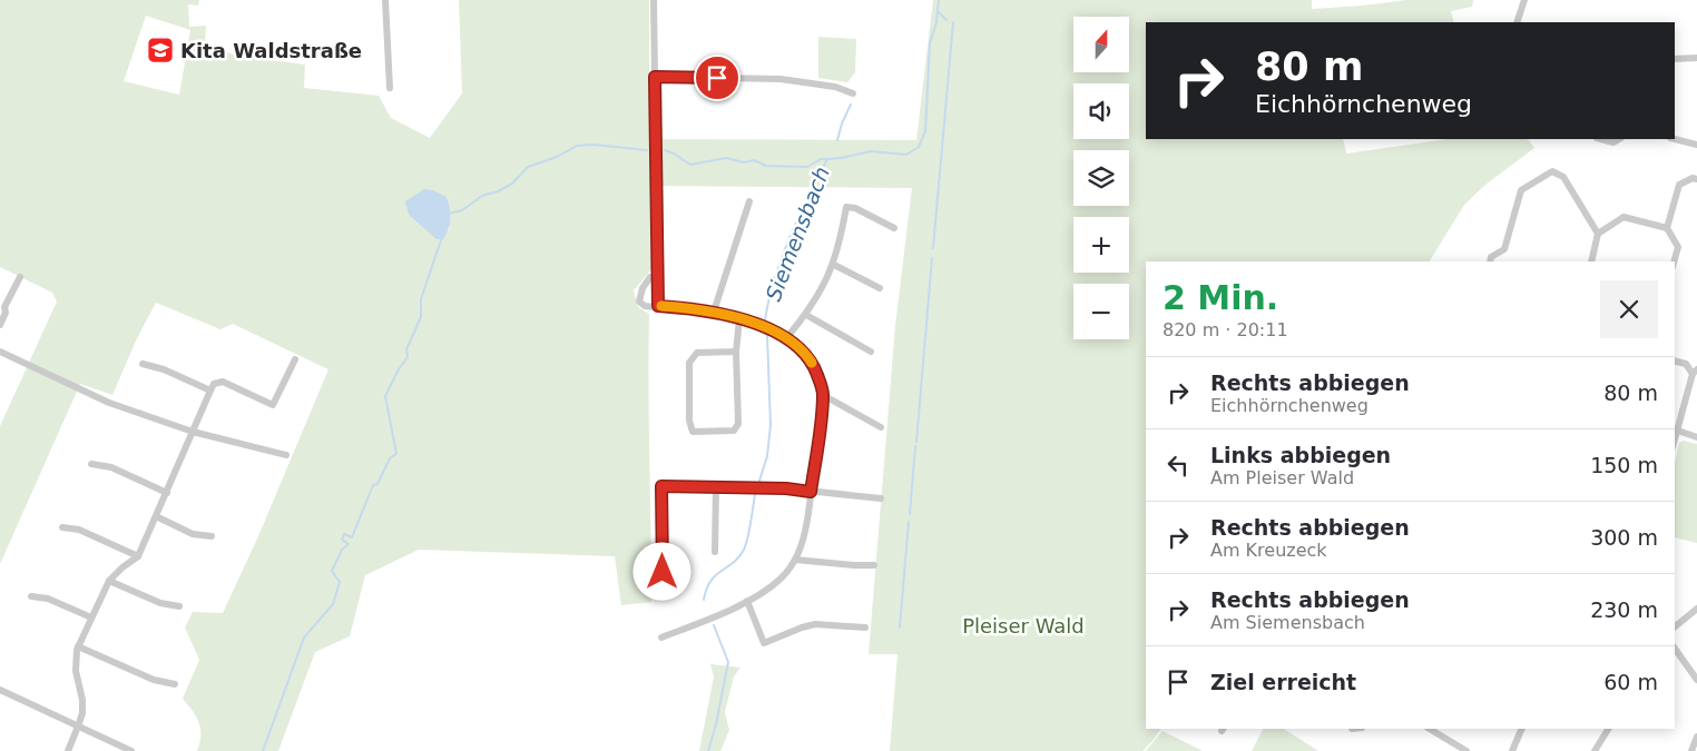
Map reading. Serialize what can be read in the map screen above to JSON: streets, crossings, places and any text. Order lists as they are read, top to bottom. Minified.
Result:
{"water":["Siemensbach"],"parks":["Pleiser Wald"],"places":{"school or university":["Kita Waldstraße"]},"north":"top","page":{"map_buttons":["+","−"],"turn":["80 m","Eichhörnchenweg"],"heading":["2 Min.","820 m · 20:11"],"list":[{"name":"Rechts abbiegen","note":"Eichhörnchenweg","value":"80 m"},{"name":"Links abbiegen","note":"Am Pleiser Wald","value":"150 m"},{"name":"Rechts abbiegen","note":"Am Kreuzeck","value":"300 m"},{"name":"Rechts abbiegen","note":"Am Siemensbach","value":"230 m"},{"name":"Ziel erreicht","value":"60 m"}]}}
